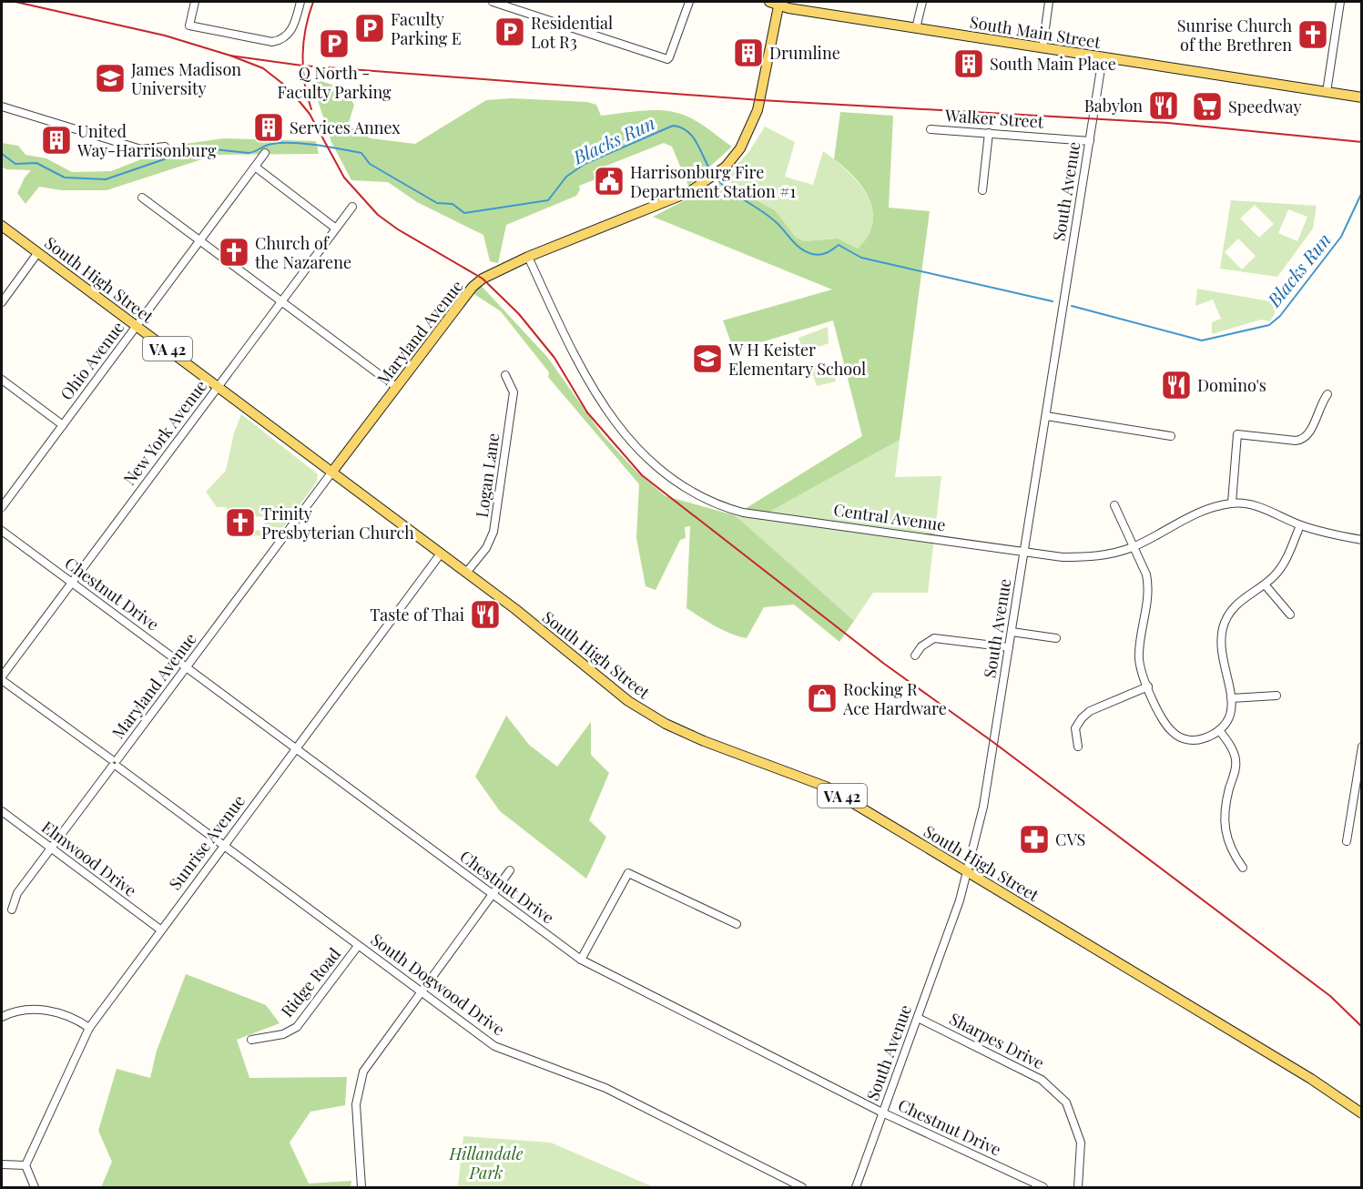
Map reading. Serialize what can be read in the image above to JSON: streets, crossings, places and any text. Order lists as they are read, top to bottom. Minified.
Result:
{"streets":{"main road":["South Main Street","South High Street","Maryland Avenue","VA 42"],"street":["Walker Street","South Avenue","Ohio Avenue","New York Avenue","Logan Lane","Central Avenue","Chestnut Drive","Sunrise Avenue","Elmwood Drive","Ridge Road","South Dogwood Drive","Sharpes Drive"]},"crossings":[["South Main Street","South Avenue"],["South Main Street","Maryland Avenue"],["Walker Street","South Avenue"],["South Avenue","South High Street"],["South Avenue","Central Avenue"],["South Avenue","Chestnut Drive"],["South Avenue","Sharpes Drive"],["South High Street","Maryland Avenue"],["South High Street","Ohio Avenue"],["South High Street","New York Avenue"],["South High Street","Logan Lane"],["South High Street","Sunrise Avenue"],["Maryland Avenue","Central Avenue"],["Maryland Avenue","Chestnut Drive"],["Maryland Avenue","Elmwood Drive"],["Maryland Avenue","South Dogwood Drive"],["New York Avenue","Chestnut Drive"],["New York Avenue","South Dogwood Drive"],["Chestnut Drive","Sunrise Avenue"],["Sunrise Avenue","Elmwood Drive"],["Sunrise Avenue","South Dogwood Drive"],["Ridge Road","South Dogwood Drive"]],"water":["Blacks Run"],"parks":["Hillandale Park"],"places":{"parking":["Faculty Parking E","Residential Lot R3","Q North - Faculty Parking"],"church":["Sunrise Church of the Brethren","Church of the Nazarene","Trinity Presbyterian Church"],"building":["Drumline","South Main Place","Services Annex","United Way-Harrisonburg"],"school or university":["James Madison University","W H Keister Elementary School"],"restaurant":["Babylon","Domino's","Taste of Thai"],"supermarket":["Speedway"],"public building":["Harrisonburg Fire Department Station #1"],"shop":["Rocking R Ace Hardware"],"pharmacy":["CVS"]}}
